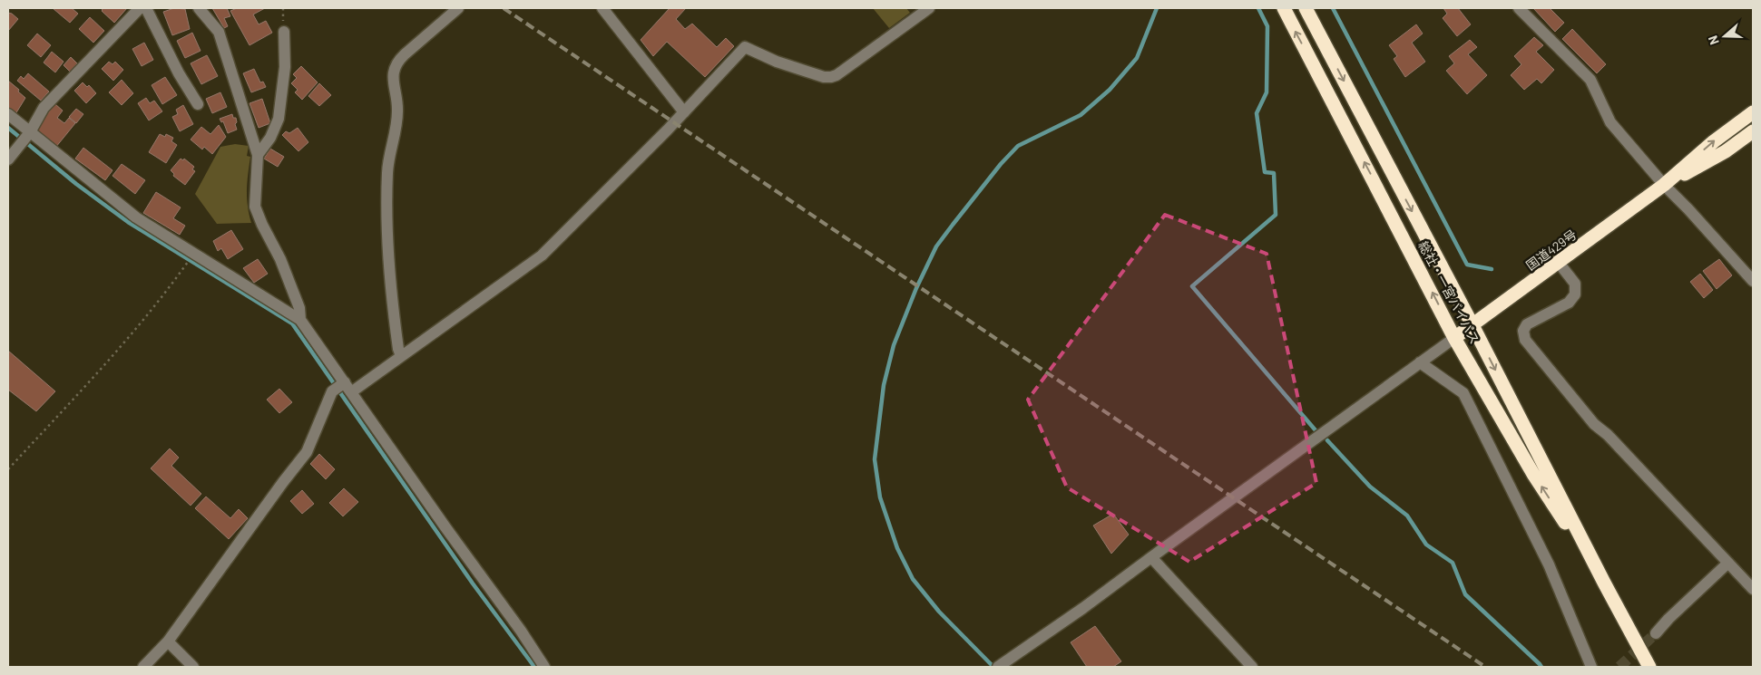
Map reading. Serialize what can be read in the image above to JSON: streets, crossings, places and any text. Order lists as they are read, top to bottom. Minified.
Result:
{"streets":{"highway":["国道429号","総社・一宮バイパス"]},"crossings":[["国道429号","総社・一宮バイパス"]],"north":"left"}
